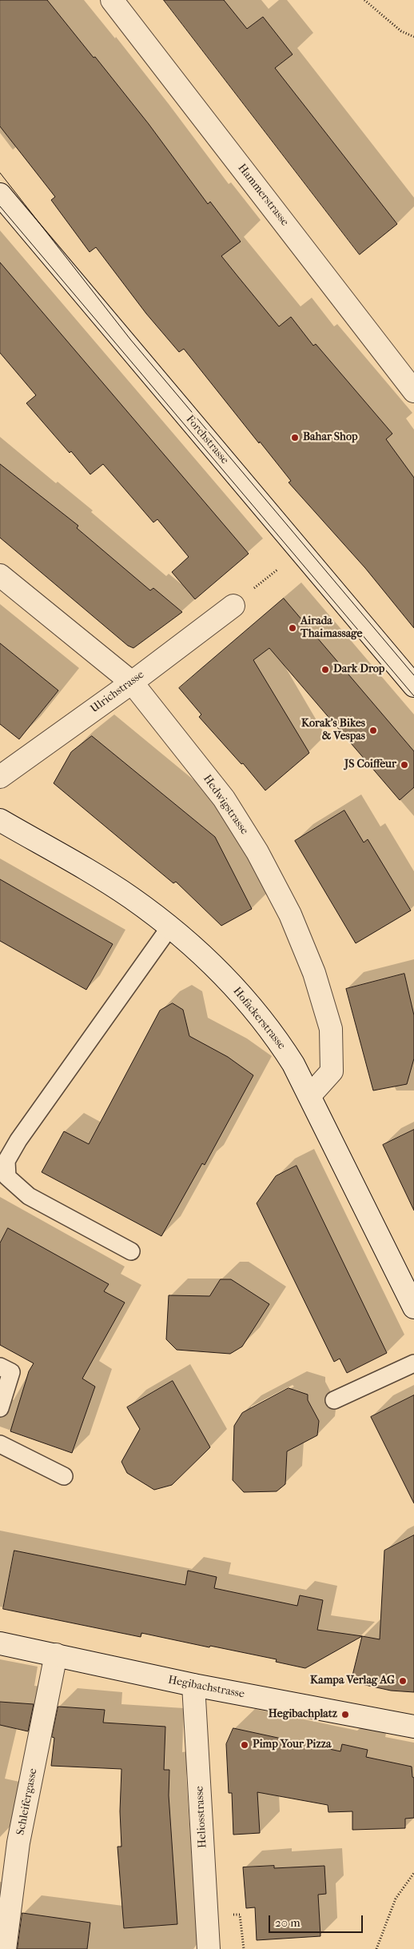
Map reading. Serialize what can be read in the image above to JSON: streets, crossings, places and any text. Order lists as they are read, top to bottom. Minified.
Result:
{"streets":{"street":["Hammerstrasse","Forchstrasse","Ulrichstrasse","Hedwigstrasse","Hofackerstrasse","Hegibachstrasse","Schleifergasse","Heliosstrasse"]},"crossings":[["Ulrichstrasse","Hedwigstrasse"],["Hedwigstrasse","Hofackerstrasse"],["Hegibachstrasse","Schleifergasse"],["Hegibachstrasse","Heliosstrasse"]],"places":["Bahar Shop","Airada Thaimassage","Dark Drop","Korak's Bikes & Vespas","JS Coiffeur","Kampa Verlag AG","Hegibachplatz","Pimp Your Pizza"],"scale_bar":"20 m"}
